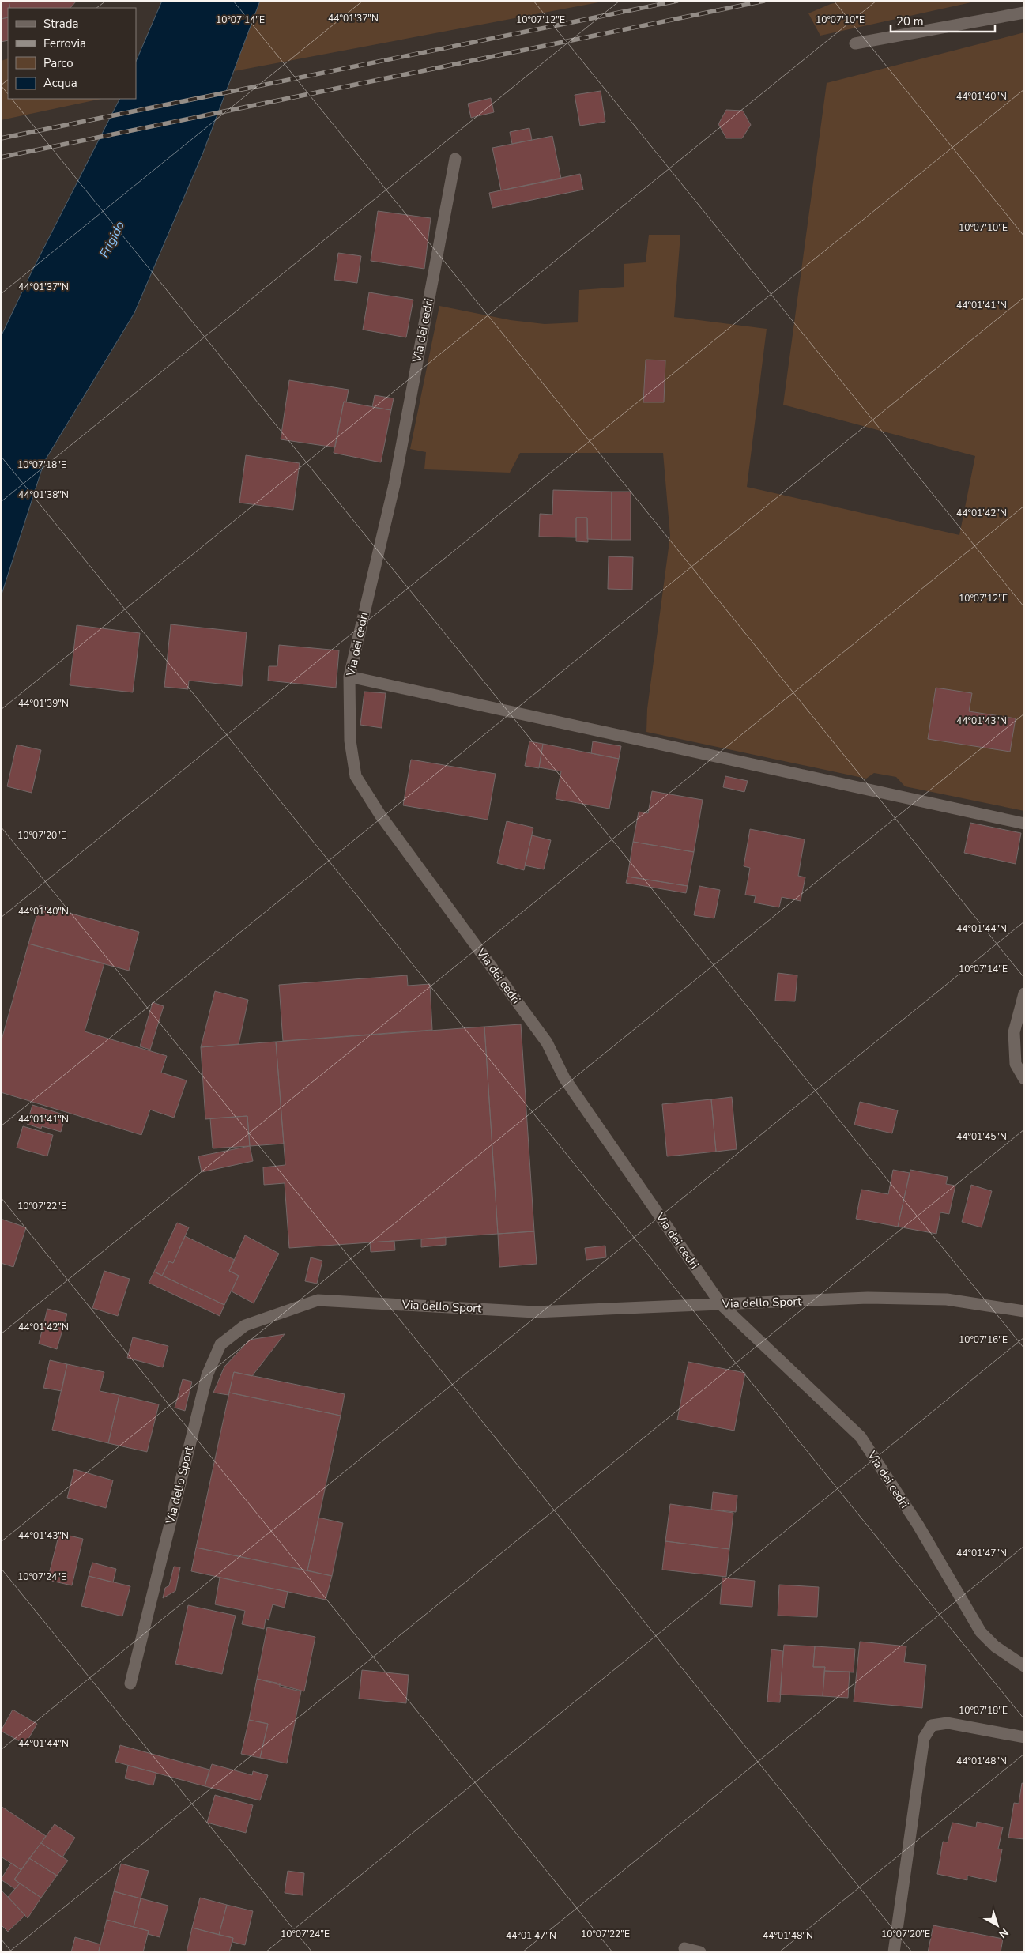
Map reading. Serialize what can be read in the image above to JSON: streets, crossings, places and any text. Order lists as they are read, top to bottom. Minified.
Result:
{"streets":{"street":["Via dei cedri","Via dello Sport"]},"crossings":[["Via dei cedri","Via dello Sport"]],"water":["Frigido"],"legend":["Strada","Ferrovia","Parco","Acqua"],"scale_bar":"20 m","north":"bottom right","coordinates":["44°01'37\"N","10°07'14\"E","10°07'12\"E","10°07'10\"E","44°01'40\"N","44°01'41\"N","10°07'18\"E","44°01'38\"N","44°01'42\"N","44°01'39\"N","44°01'43\"N","10°07'20\"E","44°01'44\"N","44°01'45\"N","10°07'22\"E","10°07'16\"E","44°01'47\"N","10°07'24\"E","44°01'48\"N"]}
